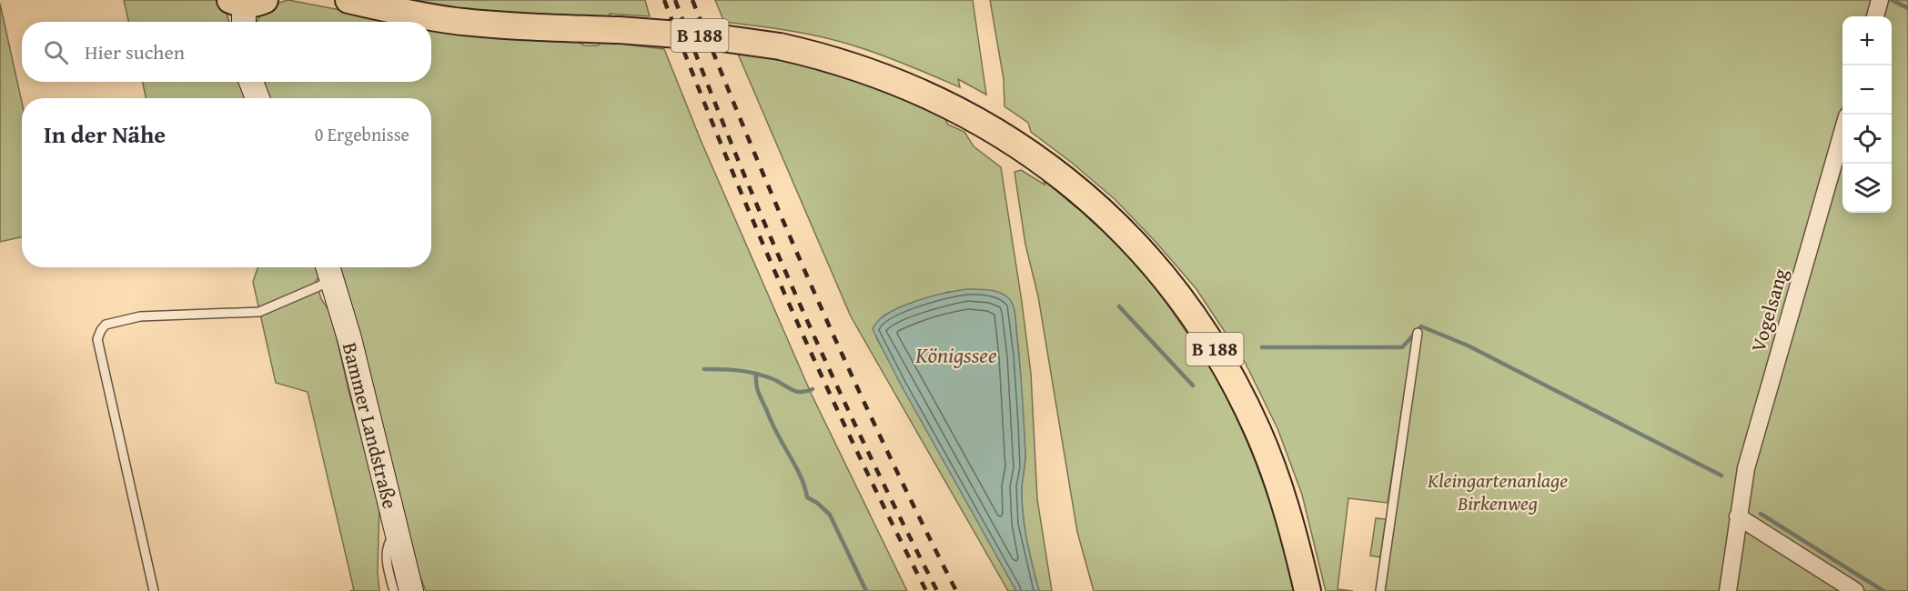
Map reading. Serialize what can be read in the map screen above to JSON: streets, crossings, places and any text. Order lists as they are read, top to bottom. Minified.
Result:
{"streets":{"main road":["B 188","Bammer Landstraße"],"street":["Vogelsang"]},"water":["Königssee"],"parks":["Kleingartenanlage Birkenweg"],"page":{"map_buttons":["+","−"],"search":"Hier suchen","heading":["In der Nähe","0 Ergebnisse"]}}
